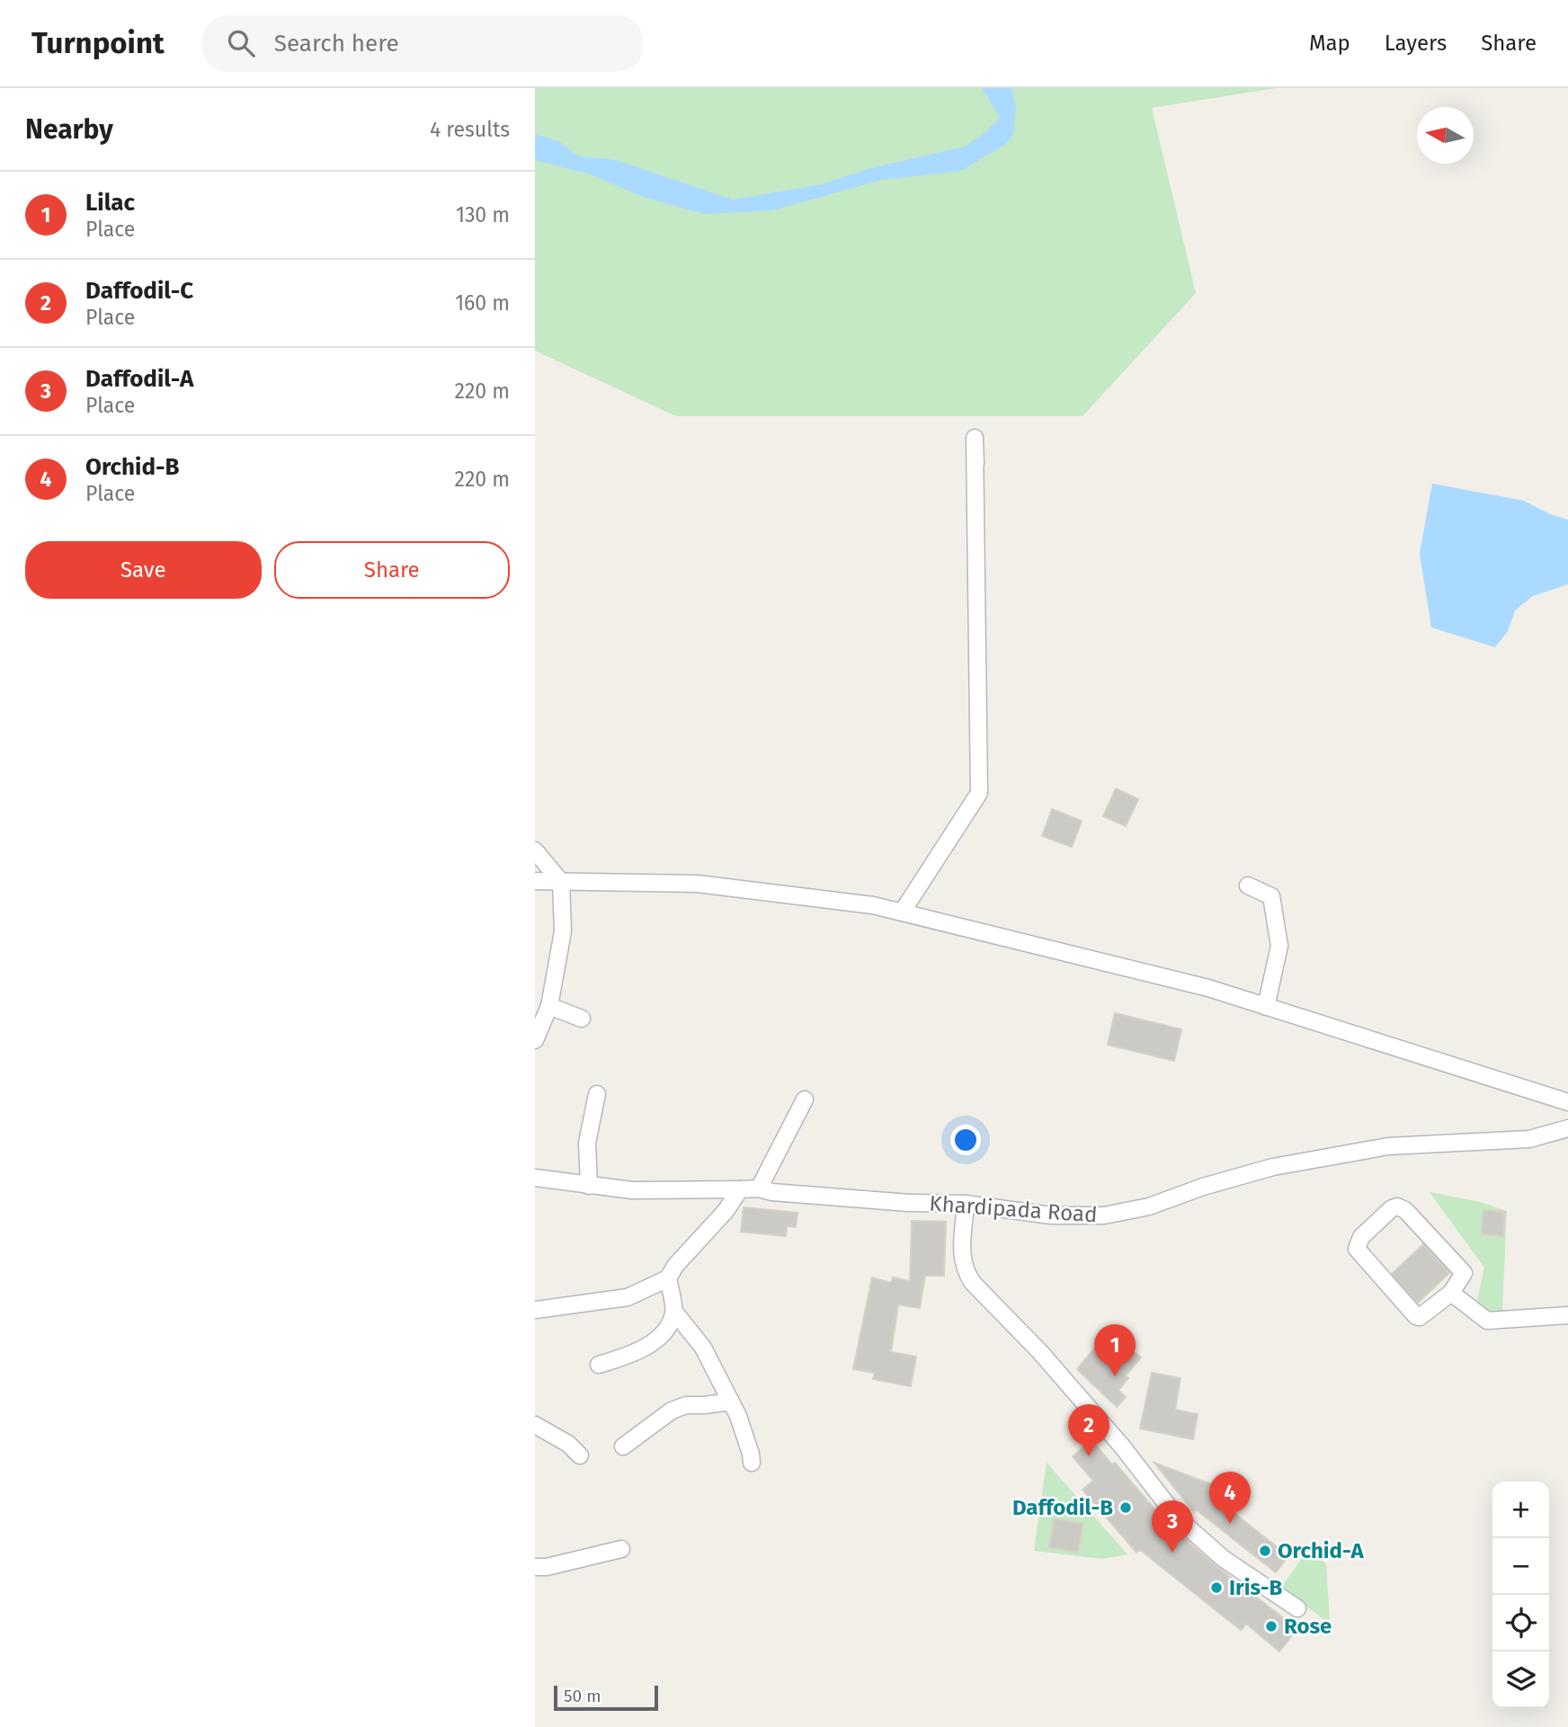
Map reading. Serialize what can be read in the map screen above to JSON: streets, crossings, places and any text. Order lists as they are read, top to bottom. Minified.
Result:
{"streets":{"street":["Khardipada Road"]},"places":["Daffodil-B","Orchid-A","Iris-B","Rose"],"scale_bar":"50 m","north":"left","page":{"header":"Turnpoint","search":"Search here","nav":["Map","Layers","Share"],"heading":["Nearby","4 results"],"list":[{"mark":"1","name":"Lilac","note":"Place","value":"130 m"},{"mark":"2","name":"Daffodil-C","note":"Place","value":"160 m"},{"mark":"3","name":"Daffodil-A","note":"Place","value":"220 m"},{"mark":"4","name":"Orchid-B","note":"Place","value":"220 m"}],"buttons":["Save","Share"],"pins":["1","2","4","3"],"map_buttons":["+","−"],"scale":"50 m"}}
